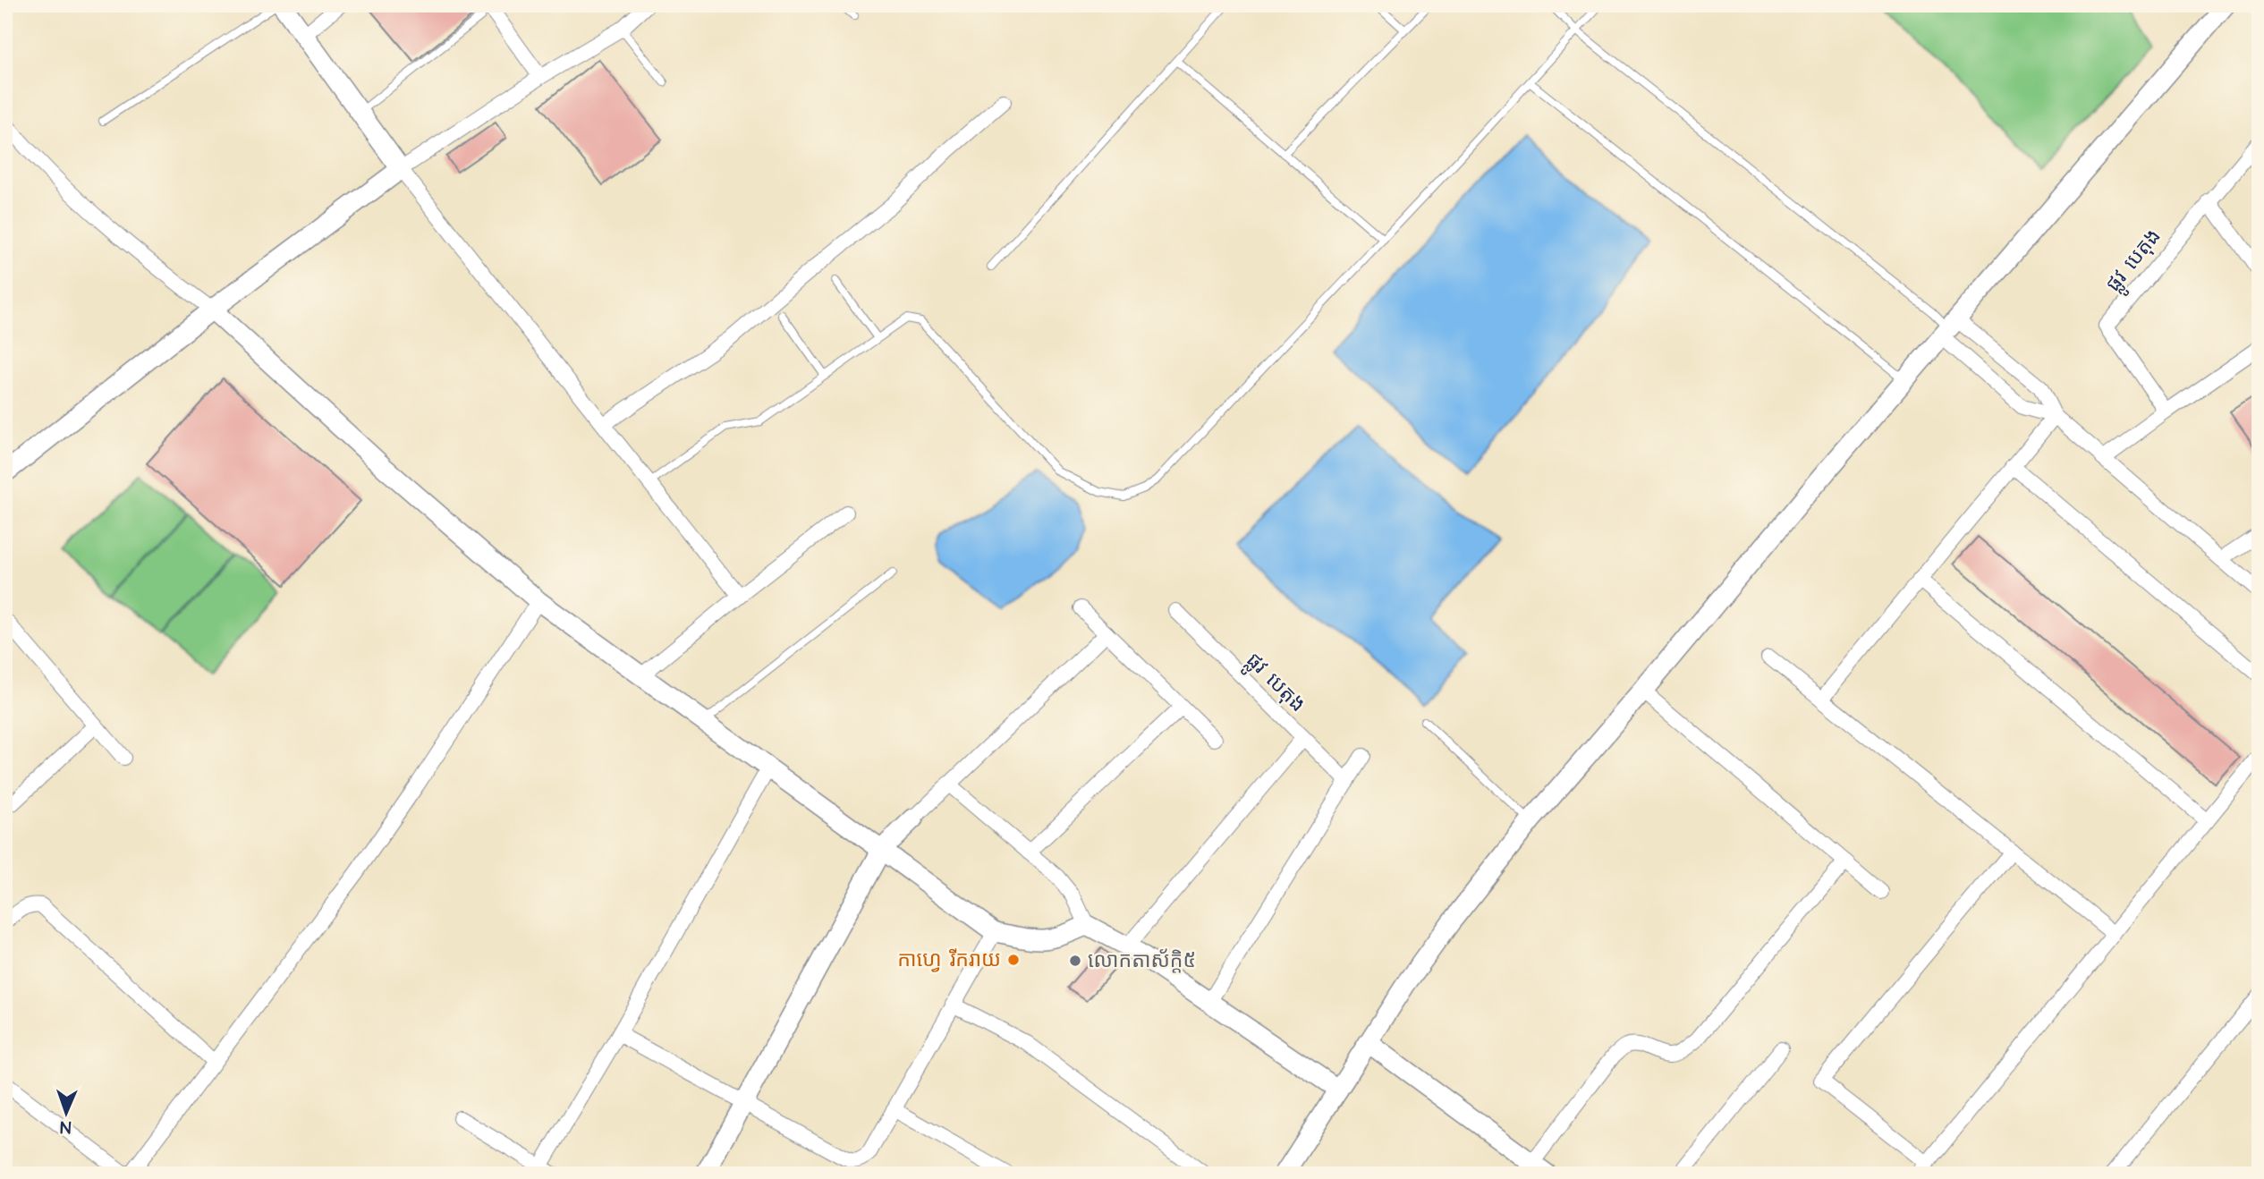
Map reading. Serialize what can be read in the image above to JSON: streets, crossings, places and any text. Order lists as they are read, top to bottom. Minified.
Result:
{"streets":{"street":["ផ្លូវ បេតុង"]},"places":["កាហ្វេ រីករាយ","លោកតាស័ក្តិ៥"],"north":"bottom"}
